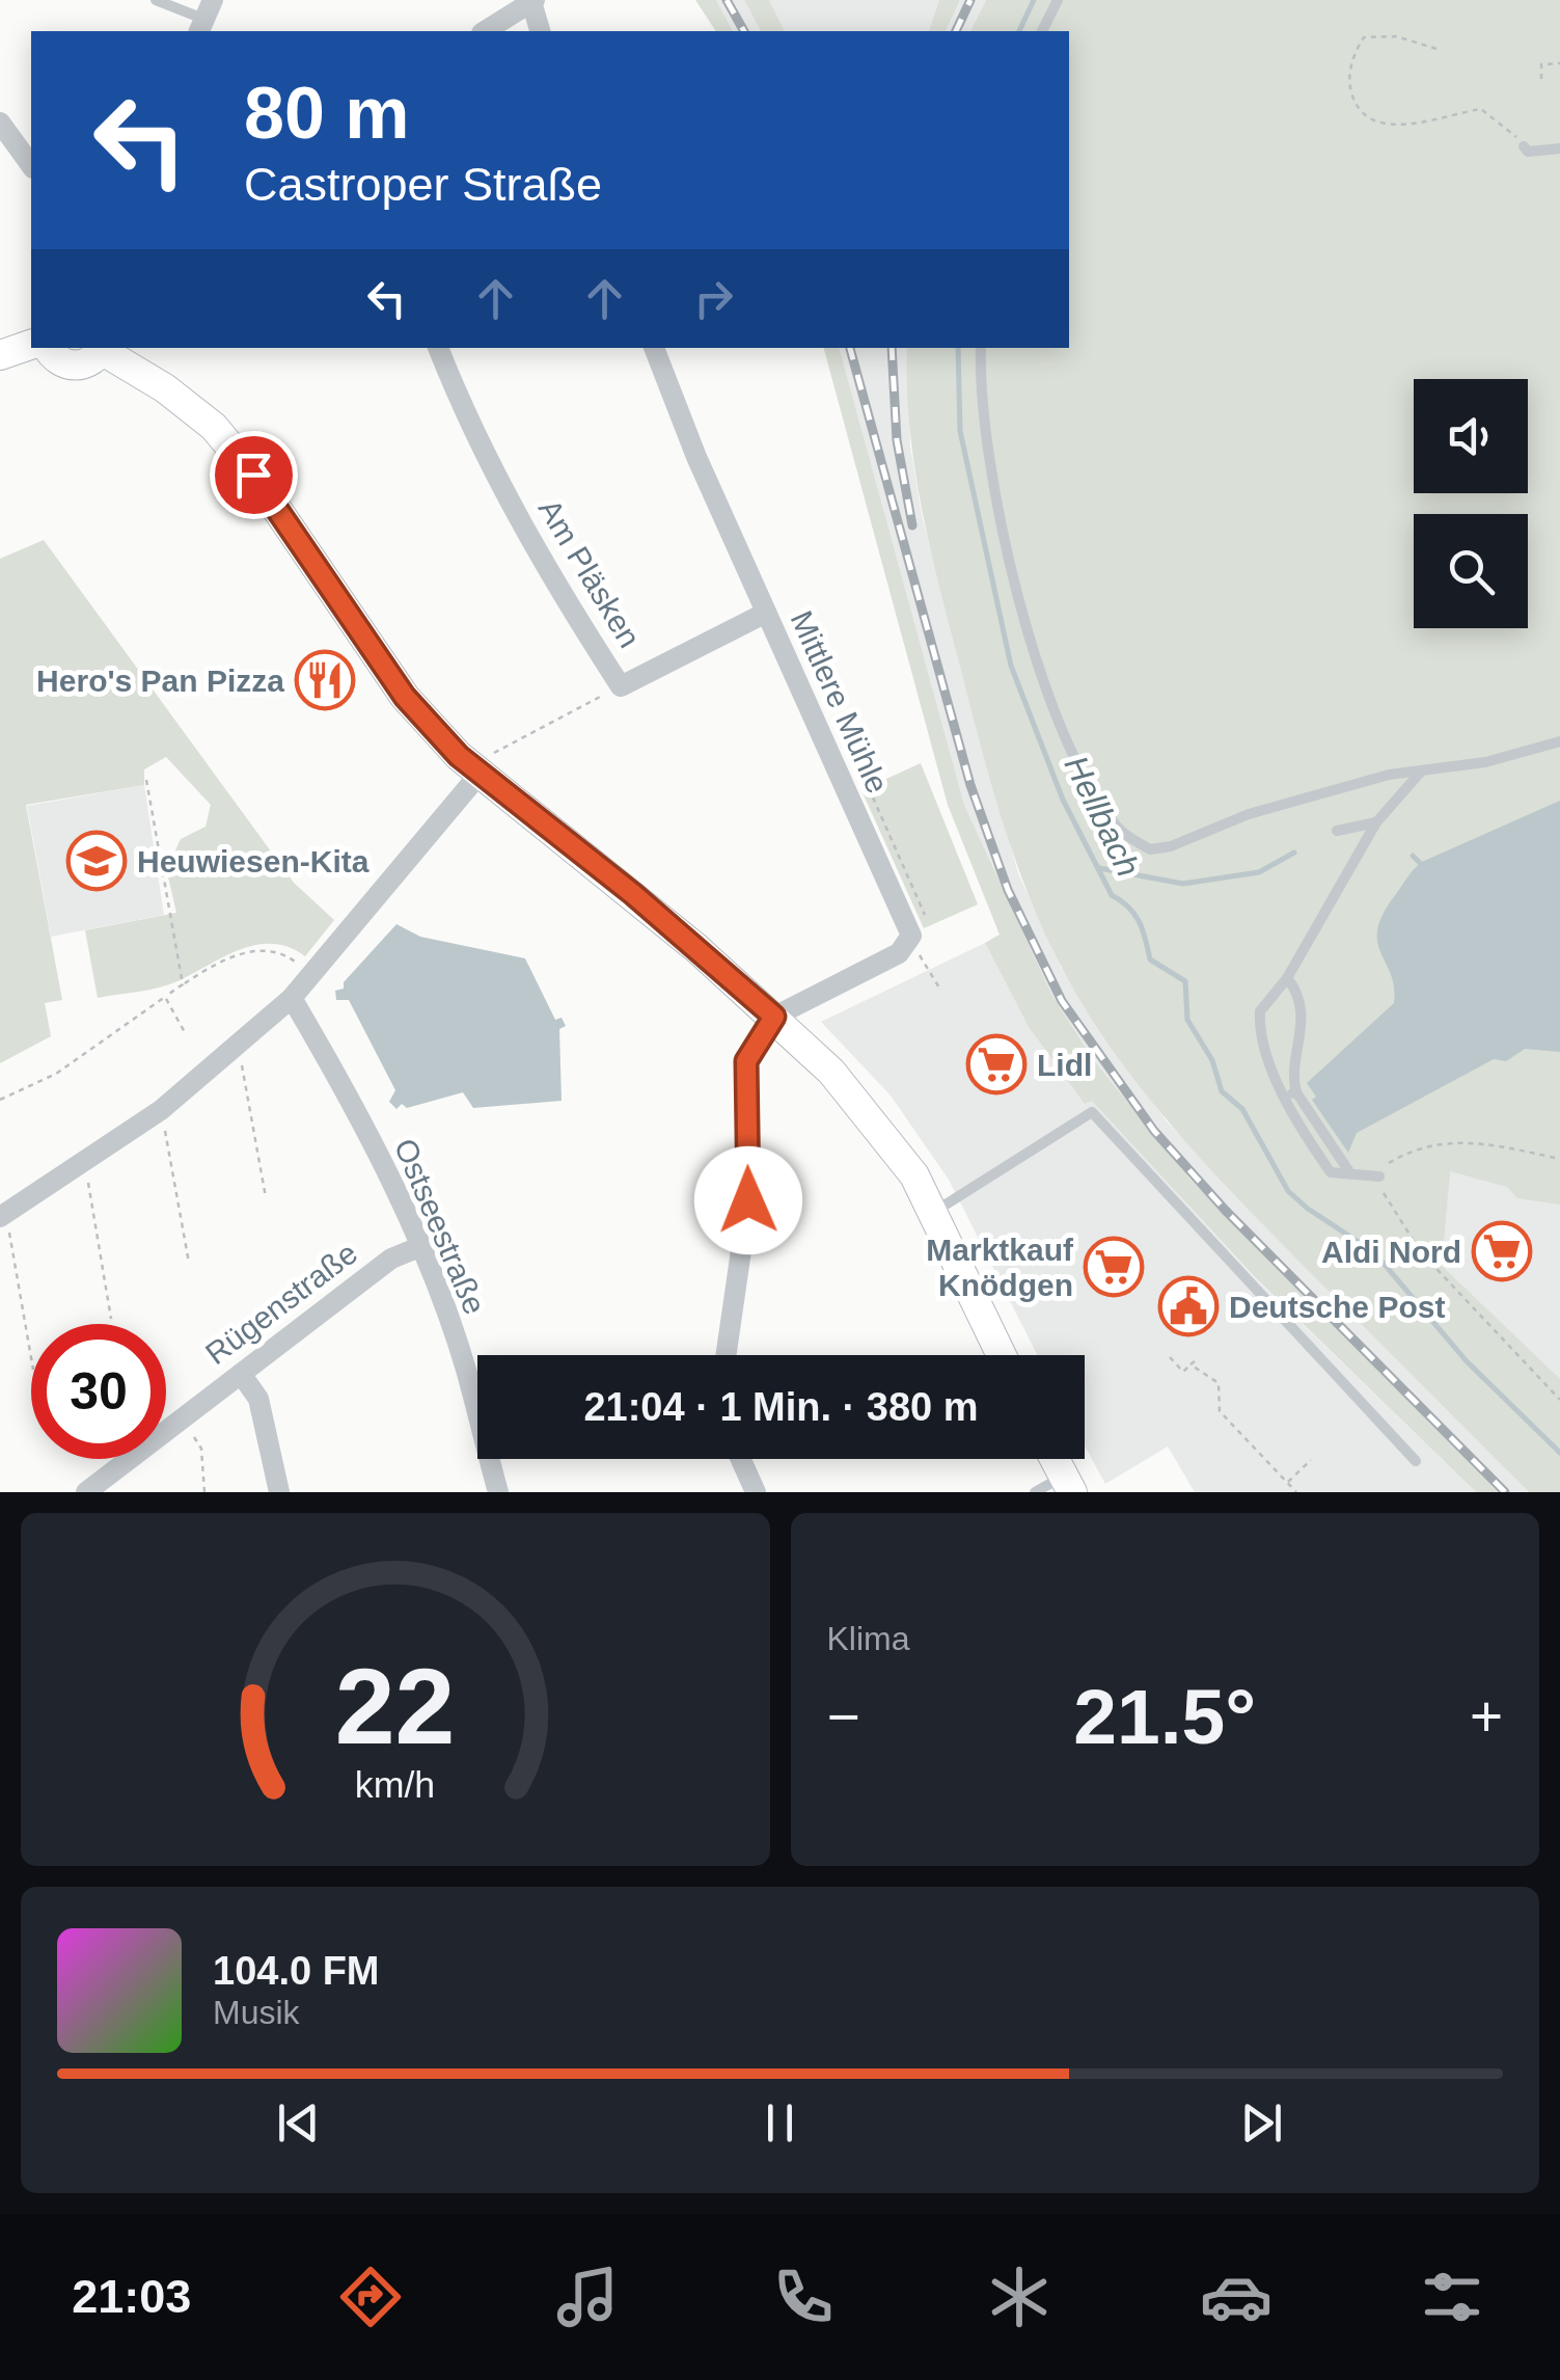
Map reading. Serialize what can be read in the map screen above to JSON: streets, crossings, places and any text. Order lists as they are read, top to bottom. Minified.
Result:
{"streets":{"street":["Am Pläsken","Mittlere Mühle","Ostseestraße","Rügenstraße"]},"crossings":[["Am Pläsken","Mittlere Mühle"],["Ostseestraße","Rügenstraße"]],"water":["Hellbach"],"places":{"restaurant":["Hero's Pan Pizza"],"school or university":["Heuwiesen-Kita"],"supermarket":["Lidl","Aldi Nord","Marktkauf Knödgen"],"public building":["Deutsche Post"]},"page":{"turn":["80 m","Castroper Straße"],"limit":"30","trip":"21:04 · 1 Min. · 380 m","tile":"Klima","heat":["−","21.5°","+"],"song":["104.0 FM","Musik"],"tabs":"21:03","gauge":["22","km/h"]}}
